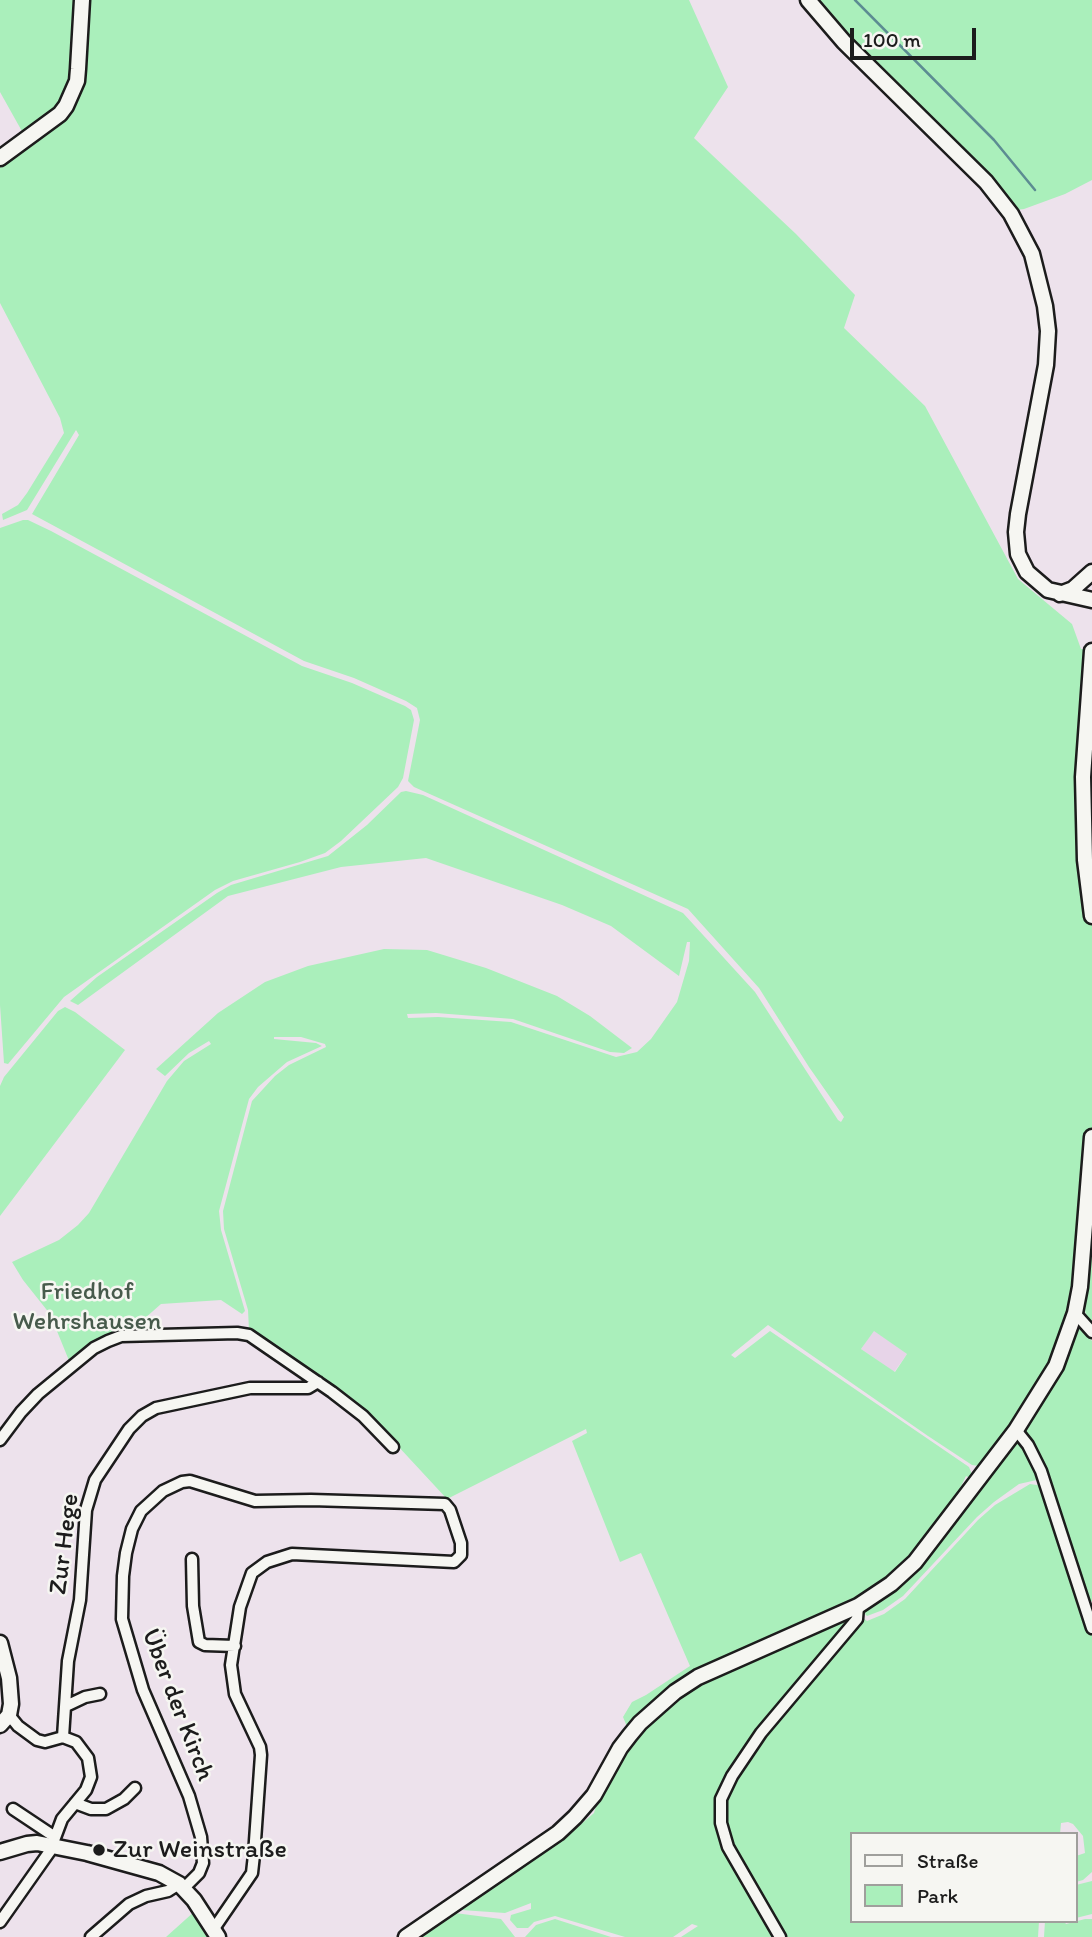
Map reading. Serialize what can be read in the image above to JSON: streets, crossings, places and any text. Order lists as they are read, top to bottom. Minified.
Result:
{"streets":{"street":["Zur Hege","Über der Kirch"]},"parks":["Friedhof Wehrshausen"],"places":["Zur Weinstraße"],"legend":["Straße","Park"],"scale_bar":"100 m"}
